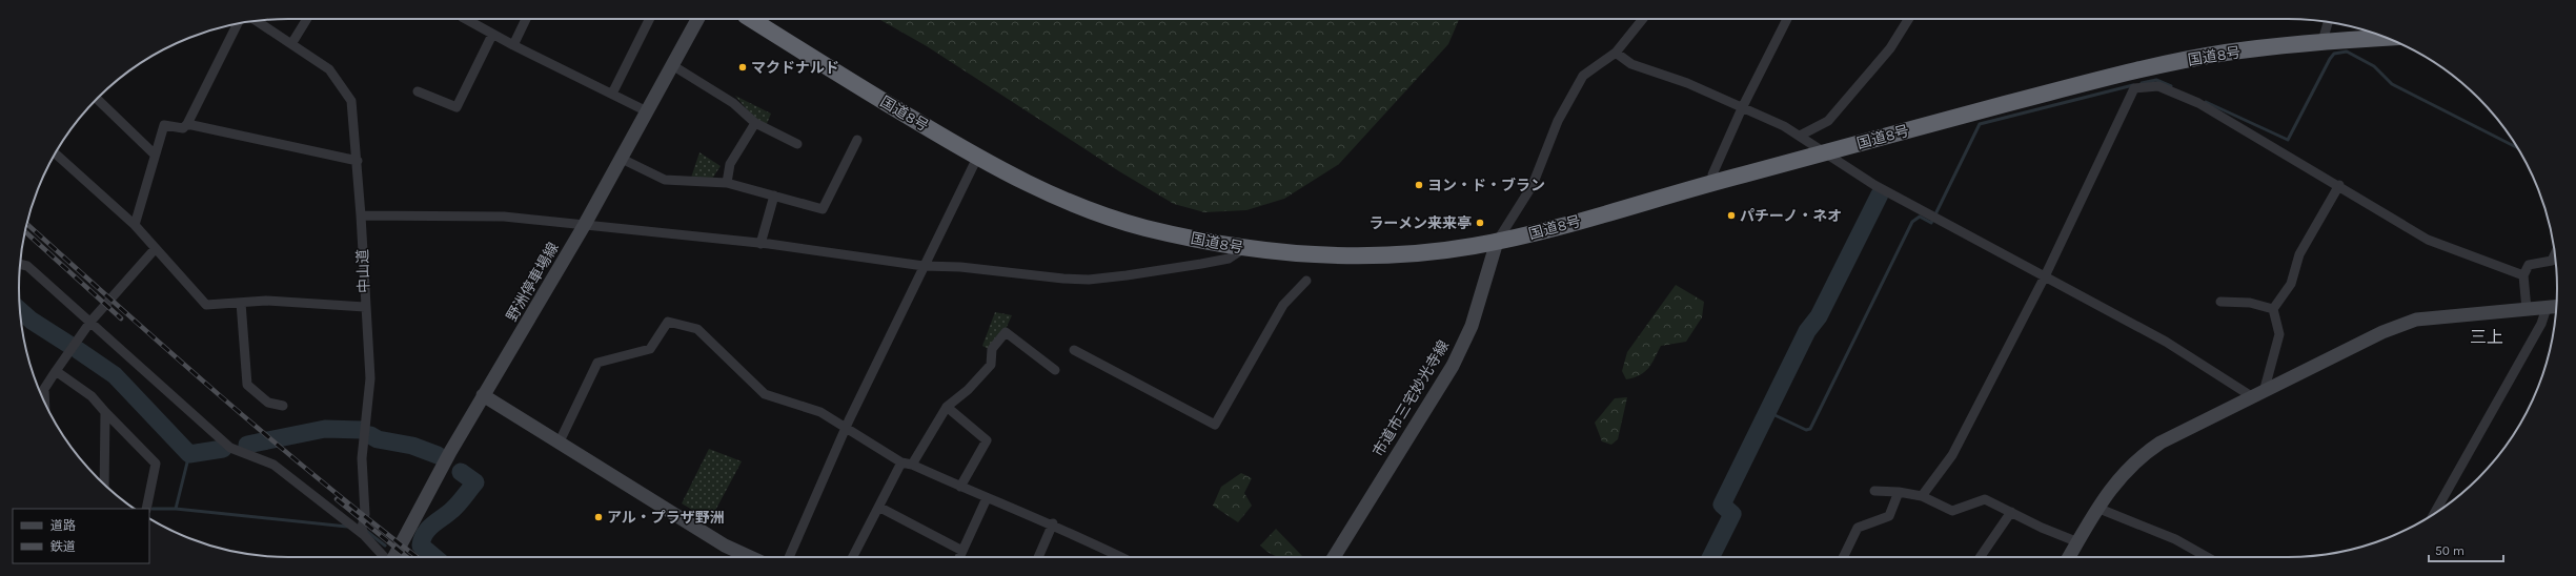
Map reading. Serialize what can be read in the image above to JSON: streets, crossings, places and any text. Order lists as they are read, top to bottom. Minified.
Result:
{"streets":{"highway":["国道8号"],"street":["中山道","野洲停車場線","市道市三宅妙光寺線"]},"crossings":[["国道8号","市道市三宅妙光寺線"]],"districts":["三上"],"places":["マクドナルド","ヨン・ド・ブラン","パチーノ・ネオ","ラーメン来来亭","アル・プラザ野洲"],"legend":["道路","鉄道"],"scale_bar":"50 m"}
